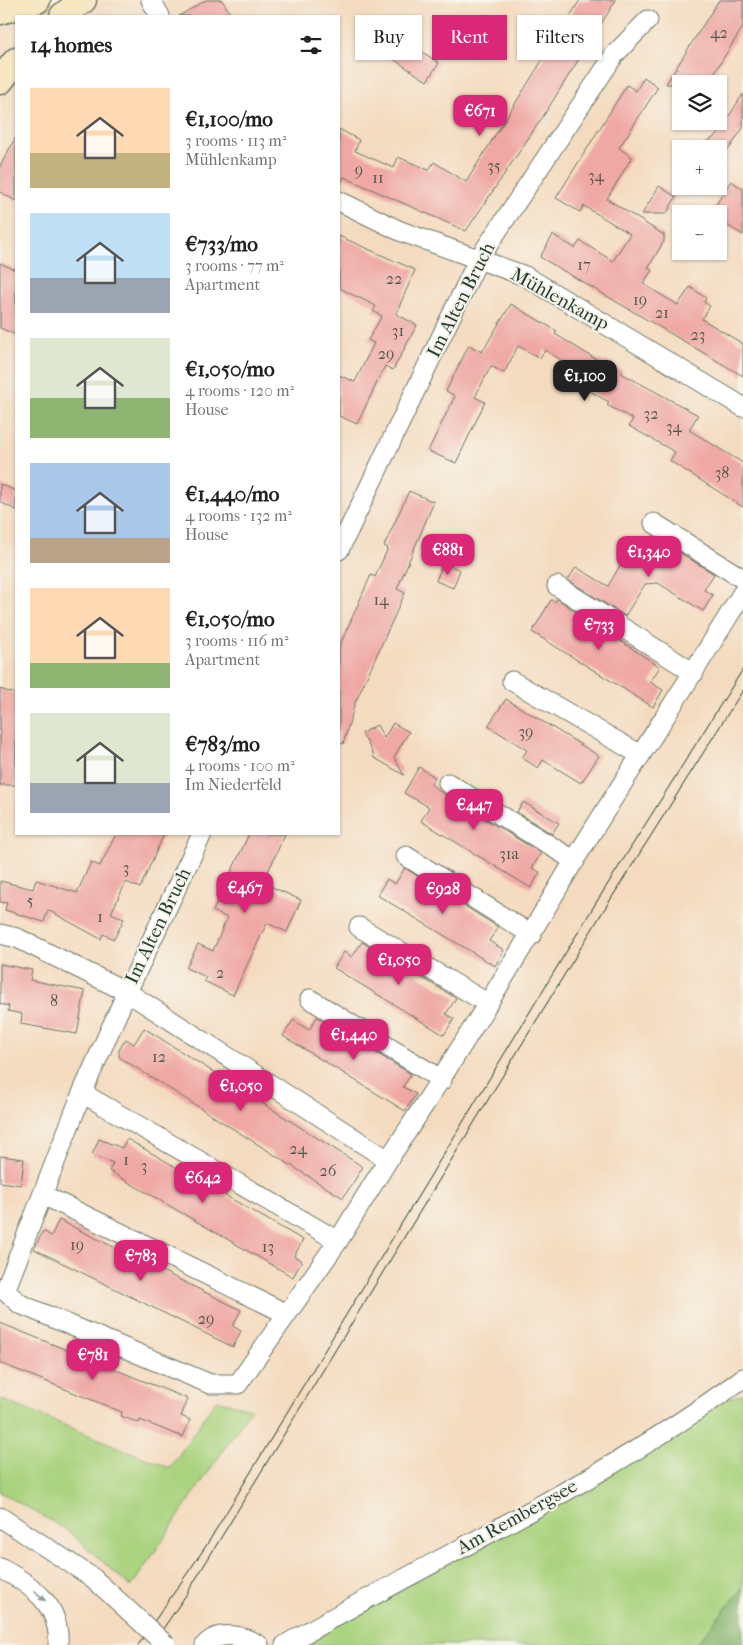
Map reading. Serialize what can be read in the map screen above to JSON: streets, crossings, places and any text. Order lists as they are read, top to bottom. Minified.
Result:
{"streets":{"street":["Mühlenkamp","Im Alten Bruch","Am Rembergsee"]},"crossings":[["Mühlenkamp","Im Alten Bruch"]],"house_numbers":["42","35","9","34","11","17","22","19","21","31","23","29","32","34","38","14","39","31a","3","5","1","2","8","12","24","1","3","26","19","13","29"],"page":{"chip":["Buy","Rent","Filters"],"heading":"14 homes","map_buttons":["+","−"],"list":[{"name":"€1,100/mo","note":"3 rooms · 113 m² · Mühlenkamp"},{"name":"€733/mo","note":"3 rooms · 77 m² · Apartment"},{"name":"€1,050/mo","note":"4 rooms · 120 m² · House"},{"name":"€1,440/mo","note":"4 rooms · 132 m² · House"},{"name":"€1,050/mo","note":"3 rooms · 116 m² · Apartment"},{"name":"€783/mo","note":"4 rooms · 100 m² · Im Niederfeld"}],"price":["€671","€1,100","€881","€1,340","€733","€447","€467","€928","€1,050","€1,440","€1,050","€642","€783","€781"]}}
